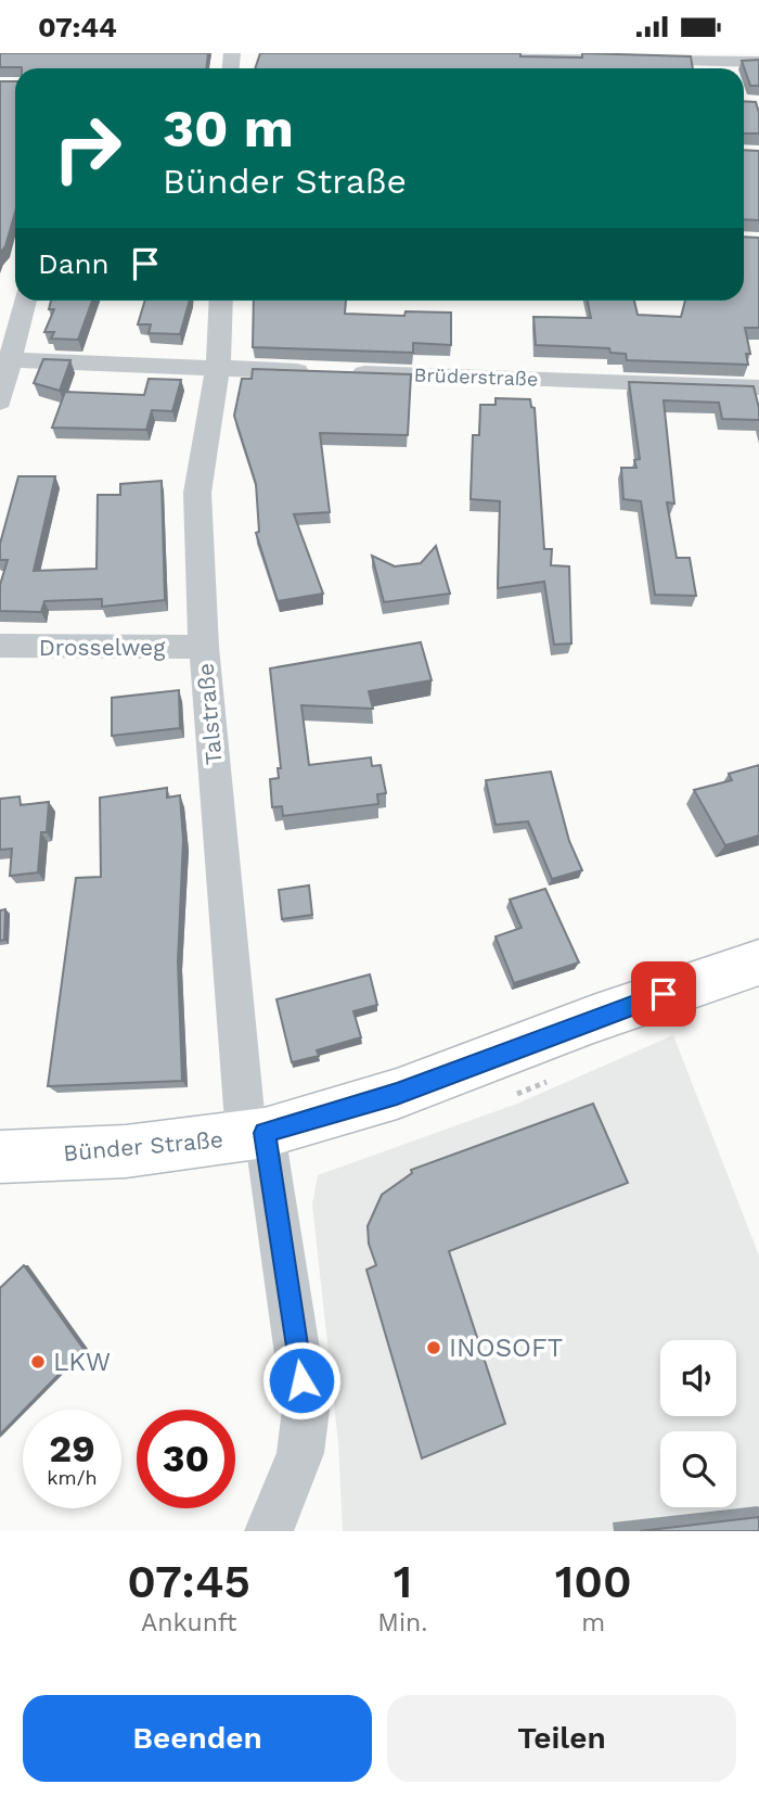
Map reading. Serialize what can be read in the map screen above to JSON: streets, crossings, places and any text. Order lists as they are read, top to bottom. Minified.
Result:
{"streets":{"main road":["Bünder Straße"],"street":["Brüderstraße","Drosselweg","Talstraße"]},"crossings":[["Brüderstraße","Talstraße"],["Drosselweg","Talstraße"],["Talstraße","Bünder Straße"]],"places":["INOSOFT","LKW"],"page":{"status":"07:44","turn":["30 m","Bünder Straße"],"then":"Dann","speed":"29 km/h","limit":"30","eta":["07:45","Ankunft","1","Min.","100","m"],"buttons":["Beenden","Teilen"]}}
